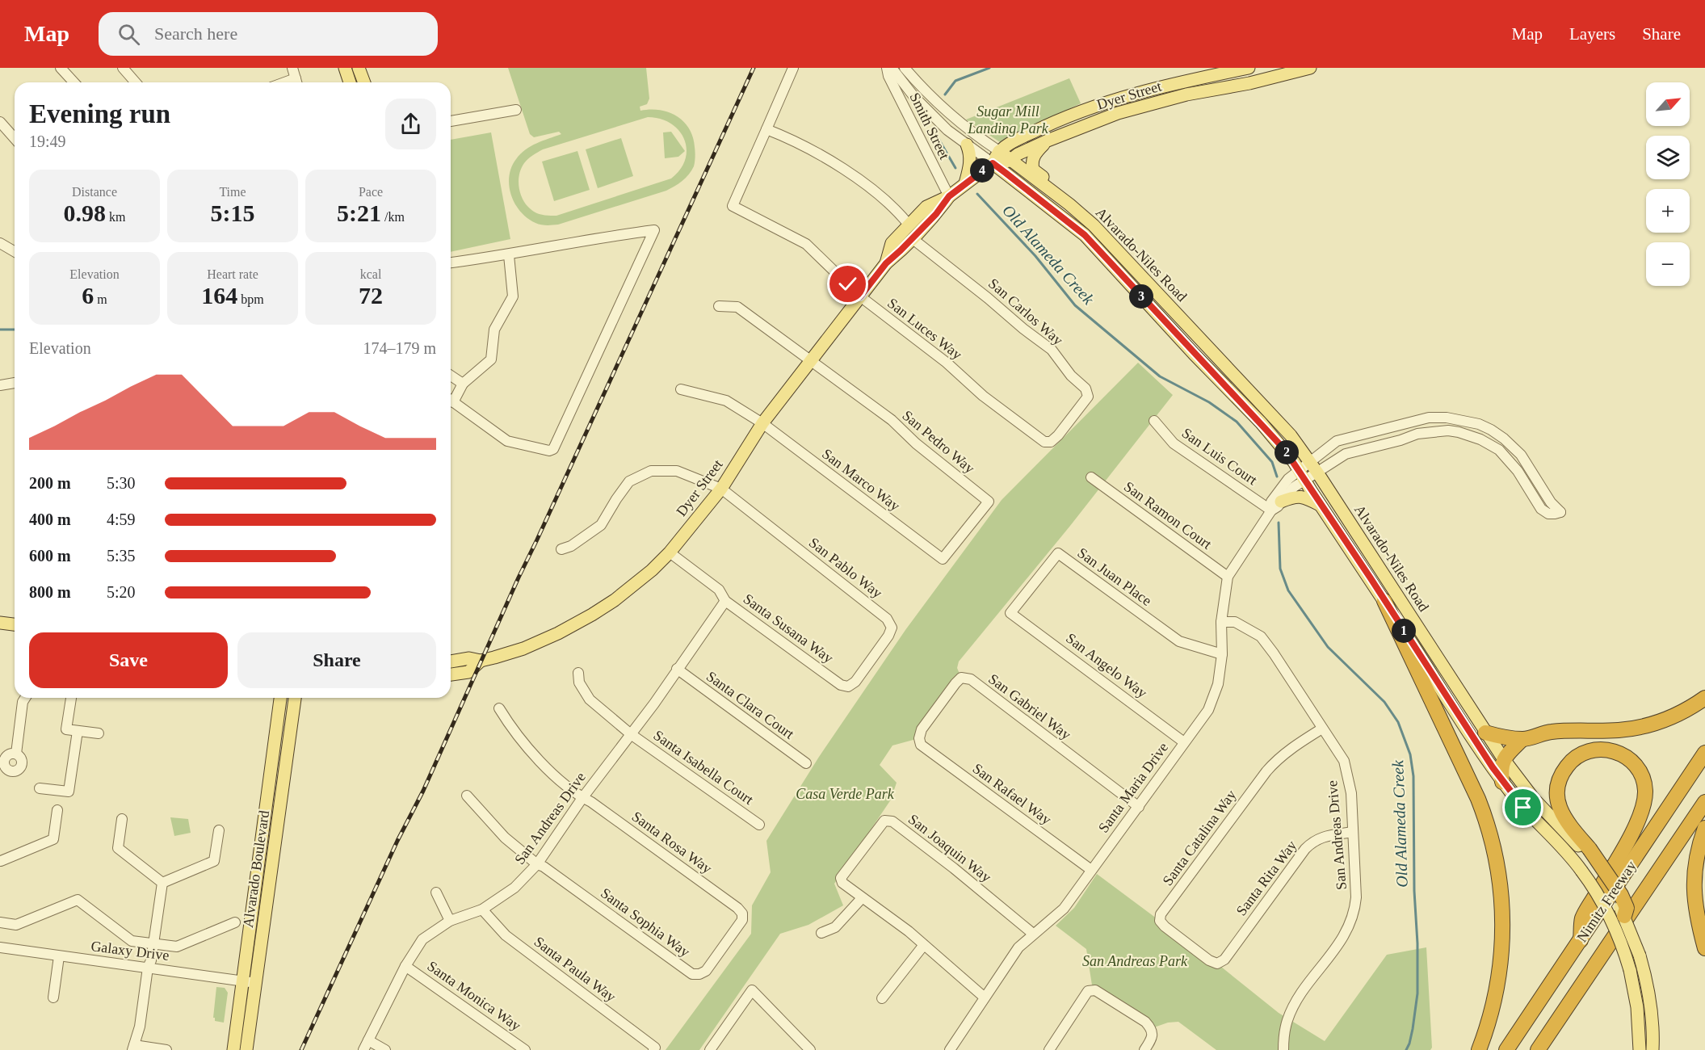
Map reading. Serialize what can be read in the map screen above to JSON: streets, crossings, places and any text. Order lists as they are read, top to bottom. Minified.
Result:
{"streets":{"highway":["Nimitz Freeway"],"main road":["Dyer Street","Alvarado-Niles Road","Alvarado Boulevard"],"street":["Smith Street","San Carlos Way","San Luces Way","San Pedro Way","San Luis Court","San Marco Way","San Ramon Court","San Pablo Way","San Juan Place","Santa Susana Way","San Angelo Way","Santa Clara Court","San Gabriel Way","Santa Isabella Court","Santa Maria Drive","San Rafael Way","San Andreas Drive","Santa Catalina Way","Santa Rosa Way","San Joaquin Way","Santa Rita Way","Santa Sophia Way","Galaxy Drive","Santa Paula Way","Santa Monica Way"]},"crossings":[["Dyer Street","Smith Street"],["Dyer Street","Alvarado-Niles Road"],["Dyer Street","San Carlos Way"],["Dyer Street","San Luces Way"],["Dyer Street","San Pedro Way"],["Dyer Street","San Marco Way"],["Dyer Street","San Pablo Way"],["Dyer Street","Santa Susana Way"],["Smith Street","Alvarado-Niles Road"],["Alvarado-Niles Road","Santa Maria Drive"],["San Carlos Way","San Luces Way"],["San Pedro Way","San Marco Way"],["San Luis Court","Santa Maria Drive"],["San Ramon Court","Santa Maria Drive"],["San Pablo Way","Santa Susana Way"],["San Juan Place","San Angelo Way"],["San Juan Place","Santa Maria Drive"],["Santa Susana Way","San Andreas Drive"],["San Angelo Way","Santa Maria Drive"],["Santa Clara Court","San Andreas Drive"],["San Gabriel Way","Santa Maria Drive"],["San Gabriel Way","San Rafael Way"],["Santa Isabella Court","San Andreas Drive"],["Santa Maria Drive","San Rafael Way"],["Santa Maria Drive","San Andreas Drive"],["Santa Maria Drive","San Joaquin Way"],["San Andreas Drive","Santa Catalina Way"],["San Andreas Drive","Santa Rosa Way"],["San Andreas Drive","Santa Rita Way"],["San Andreas Drive","Santa Sophia Way"],["San Andreas Drive","Santa Paula Way"],["San Andreas Drive","Santa Monica Way"],["Santa Catalina Way","Santa Rita Way"],["Santa Rosa Way","Santa Sophia Way"],["Alvarado Boulevard","Galaxy Drive"]],"water":["Old Alameda Creek"],"parks":["Sugar Mill Landing Park","Casa Verde Park","San Andreas Park"],"north":"top right","page":{"header":"Map","search":"Search here","nav":["Map","Layers","Share"],"map_buttons":["+","−"],"heading":["Evening run","19:49"],"pins":["4","3","2","1"],"stats":[["Distance","0.98 km"],["Time","5:15"],["Pace","5:21 /km"],["Elevation","6 m"],["Heart rate","164 bpm"],["kcal","72"]],"chart":["Elevation","174–179 m"],"list":[{"name":"200 m","note":"5:30"},{"name":"400 m","note":"4:59"},{"name":"600 m","note":"5:35"},{"name":"800 m","note":"5:20"}],"buttons":["Save","Share"]}}
